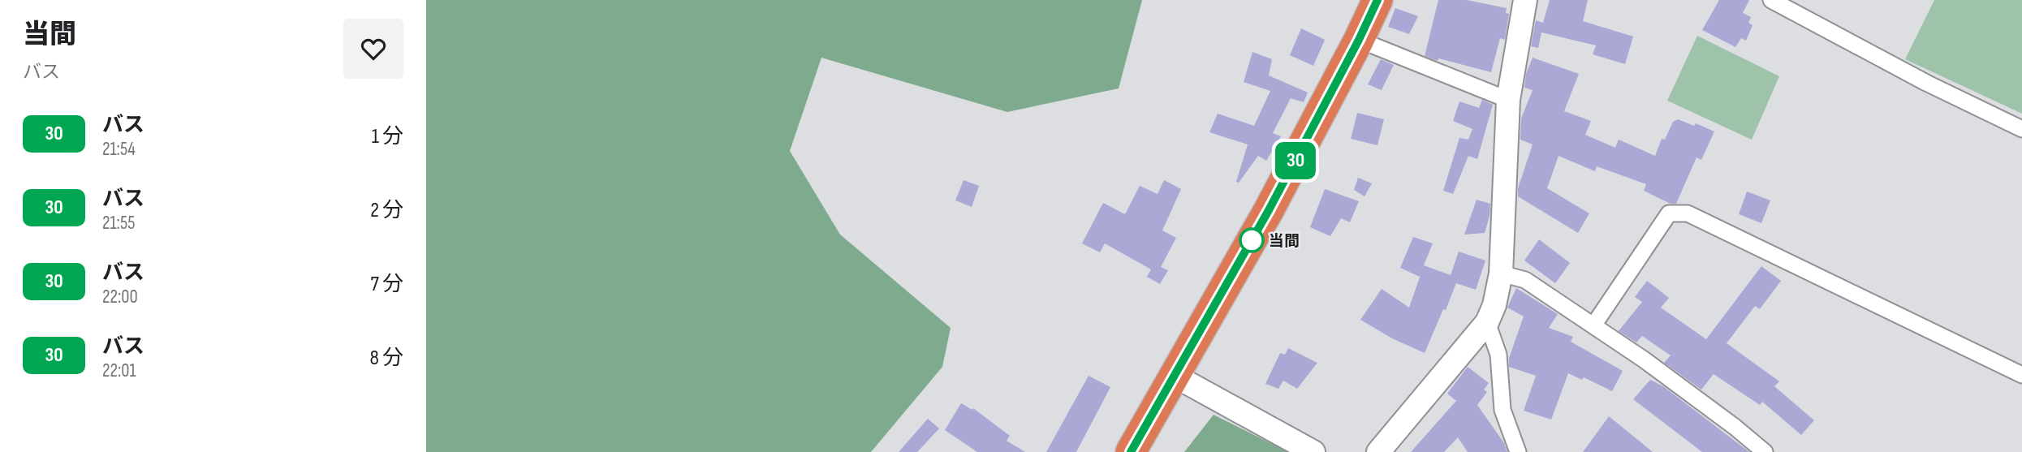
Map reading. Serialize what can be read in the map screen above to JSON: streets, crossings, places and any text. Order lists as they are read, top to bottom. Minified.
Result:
{"places":["当間"],"lines":["bus line 30"],"page":{"heading":["当間","バス"],"on_map":"30","list":[{"mark":"30","name":"バス","note":"21:54","value":"1 分"},{"mark":"30","name":"バス","note":"21:55","value":"2 分"},{"mark":"30","name":"バス","note":"22:00","value":"7 分"},{"mark":"30","name":"バス","note":"22:01","value":"8 分"}]}}
